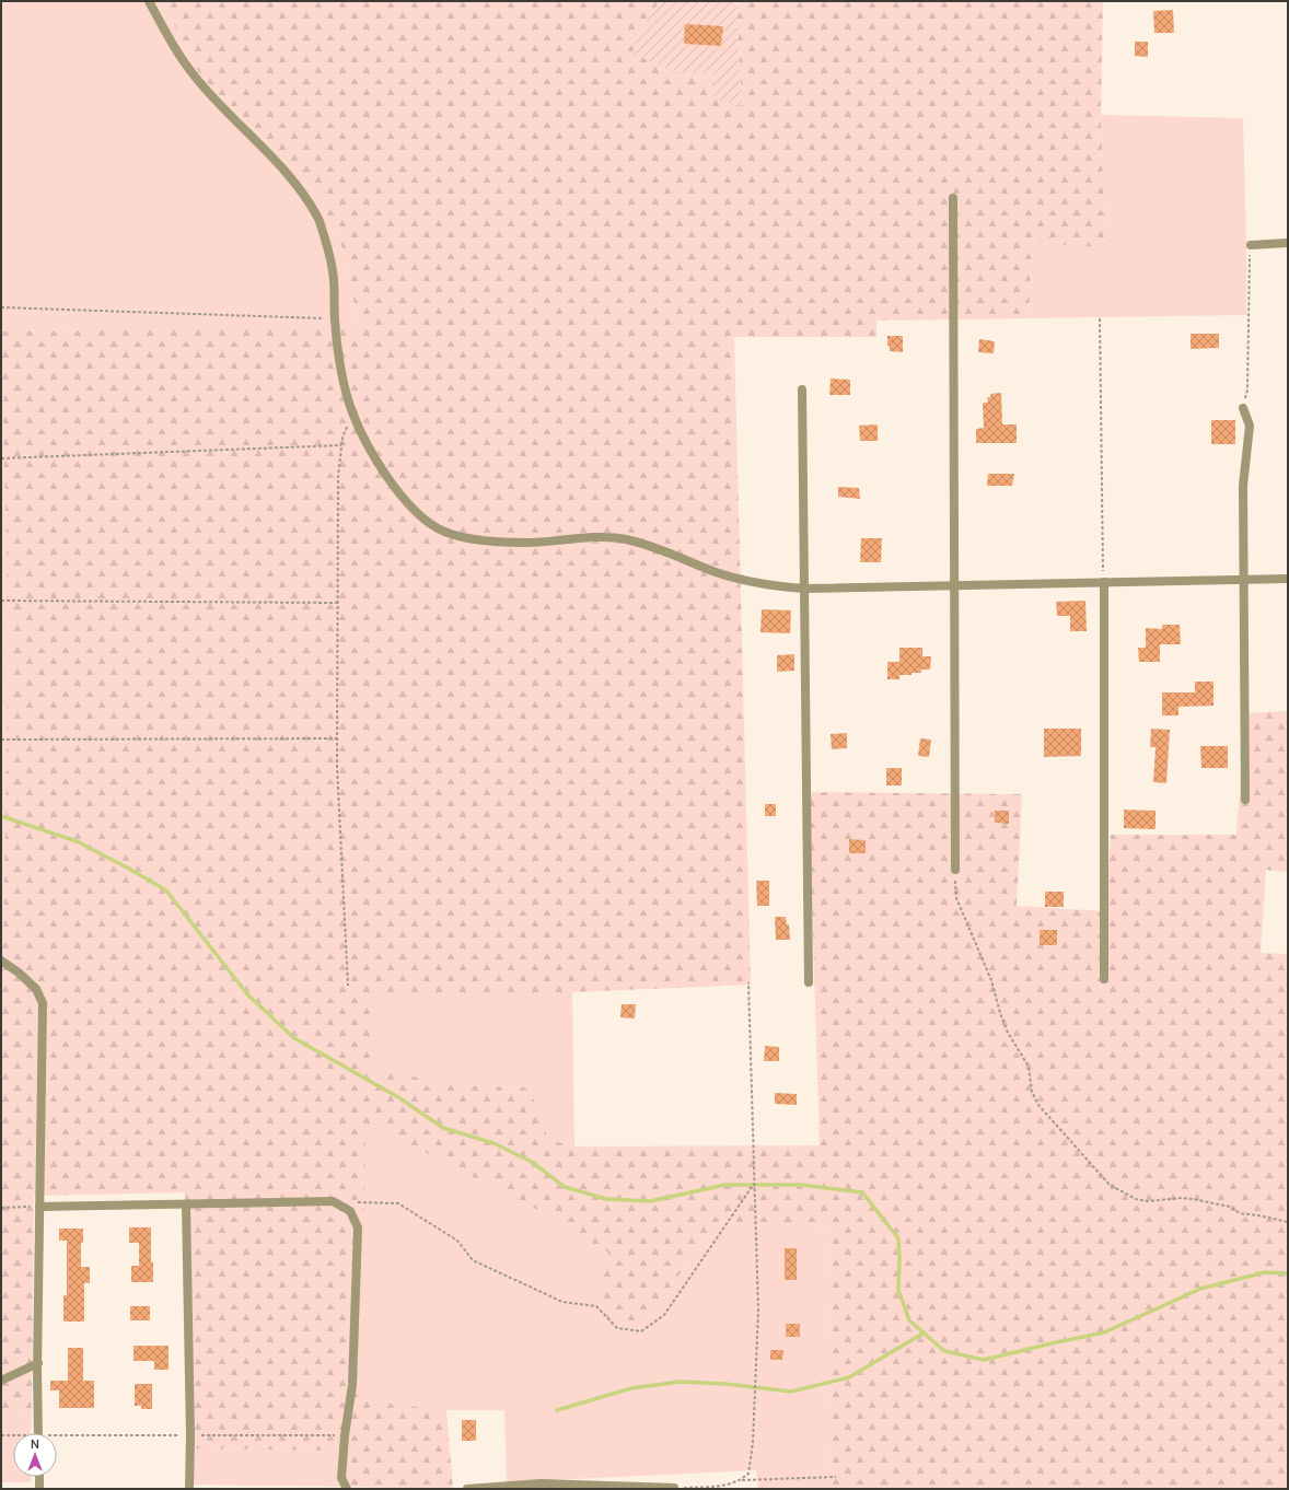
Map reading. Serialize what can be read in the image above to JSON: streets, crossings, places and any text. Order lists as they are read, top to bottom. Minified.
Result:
{"north":"top"}
